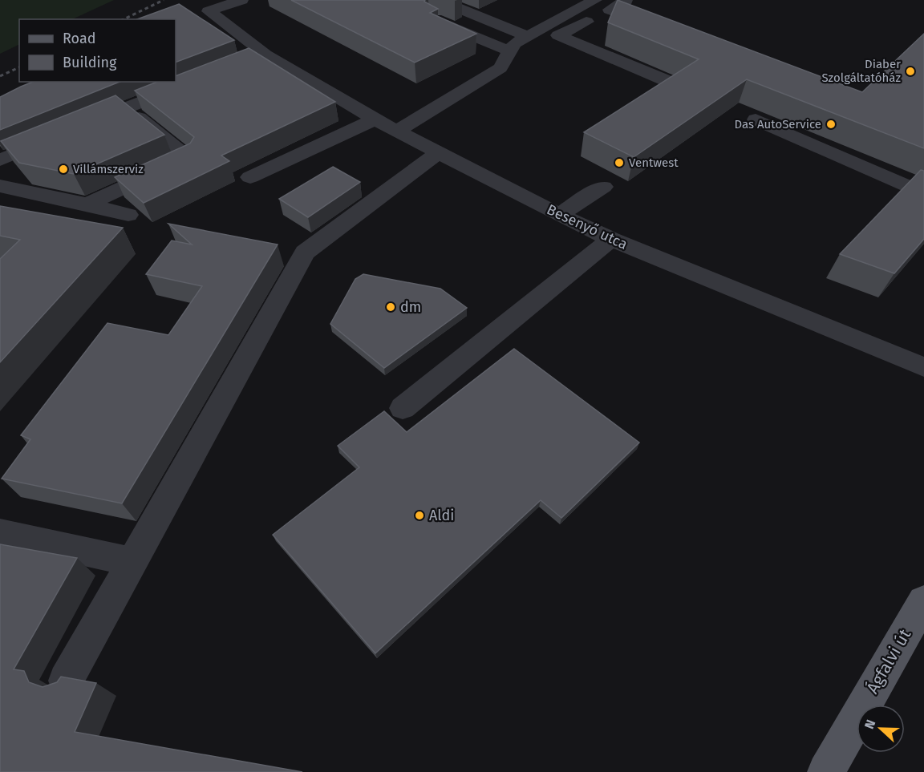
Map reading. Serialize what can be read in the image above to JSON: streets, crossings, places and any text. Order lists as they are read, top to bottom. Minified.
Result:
{"streets":{"main road":["Ágfalvi út"],"street":["Besenyő utca"]},"places":["Diaber Szolgáltatóház","Das AutoService","Ventwest","Villámszerviz","dm","Aldi"],"legend":["Road","Building"],"north":"left"}
